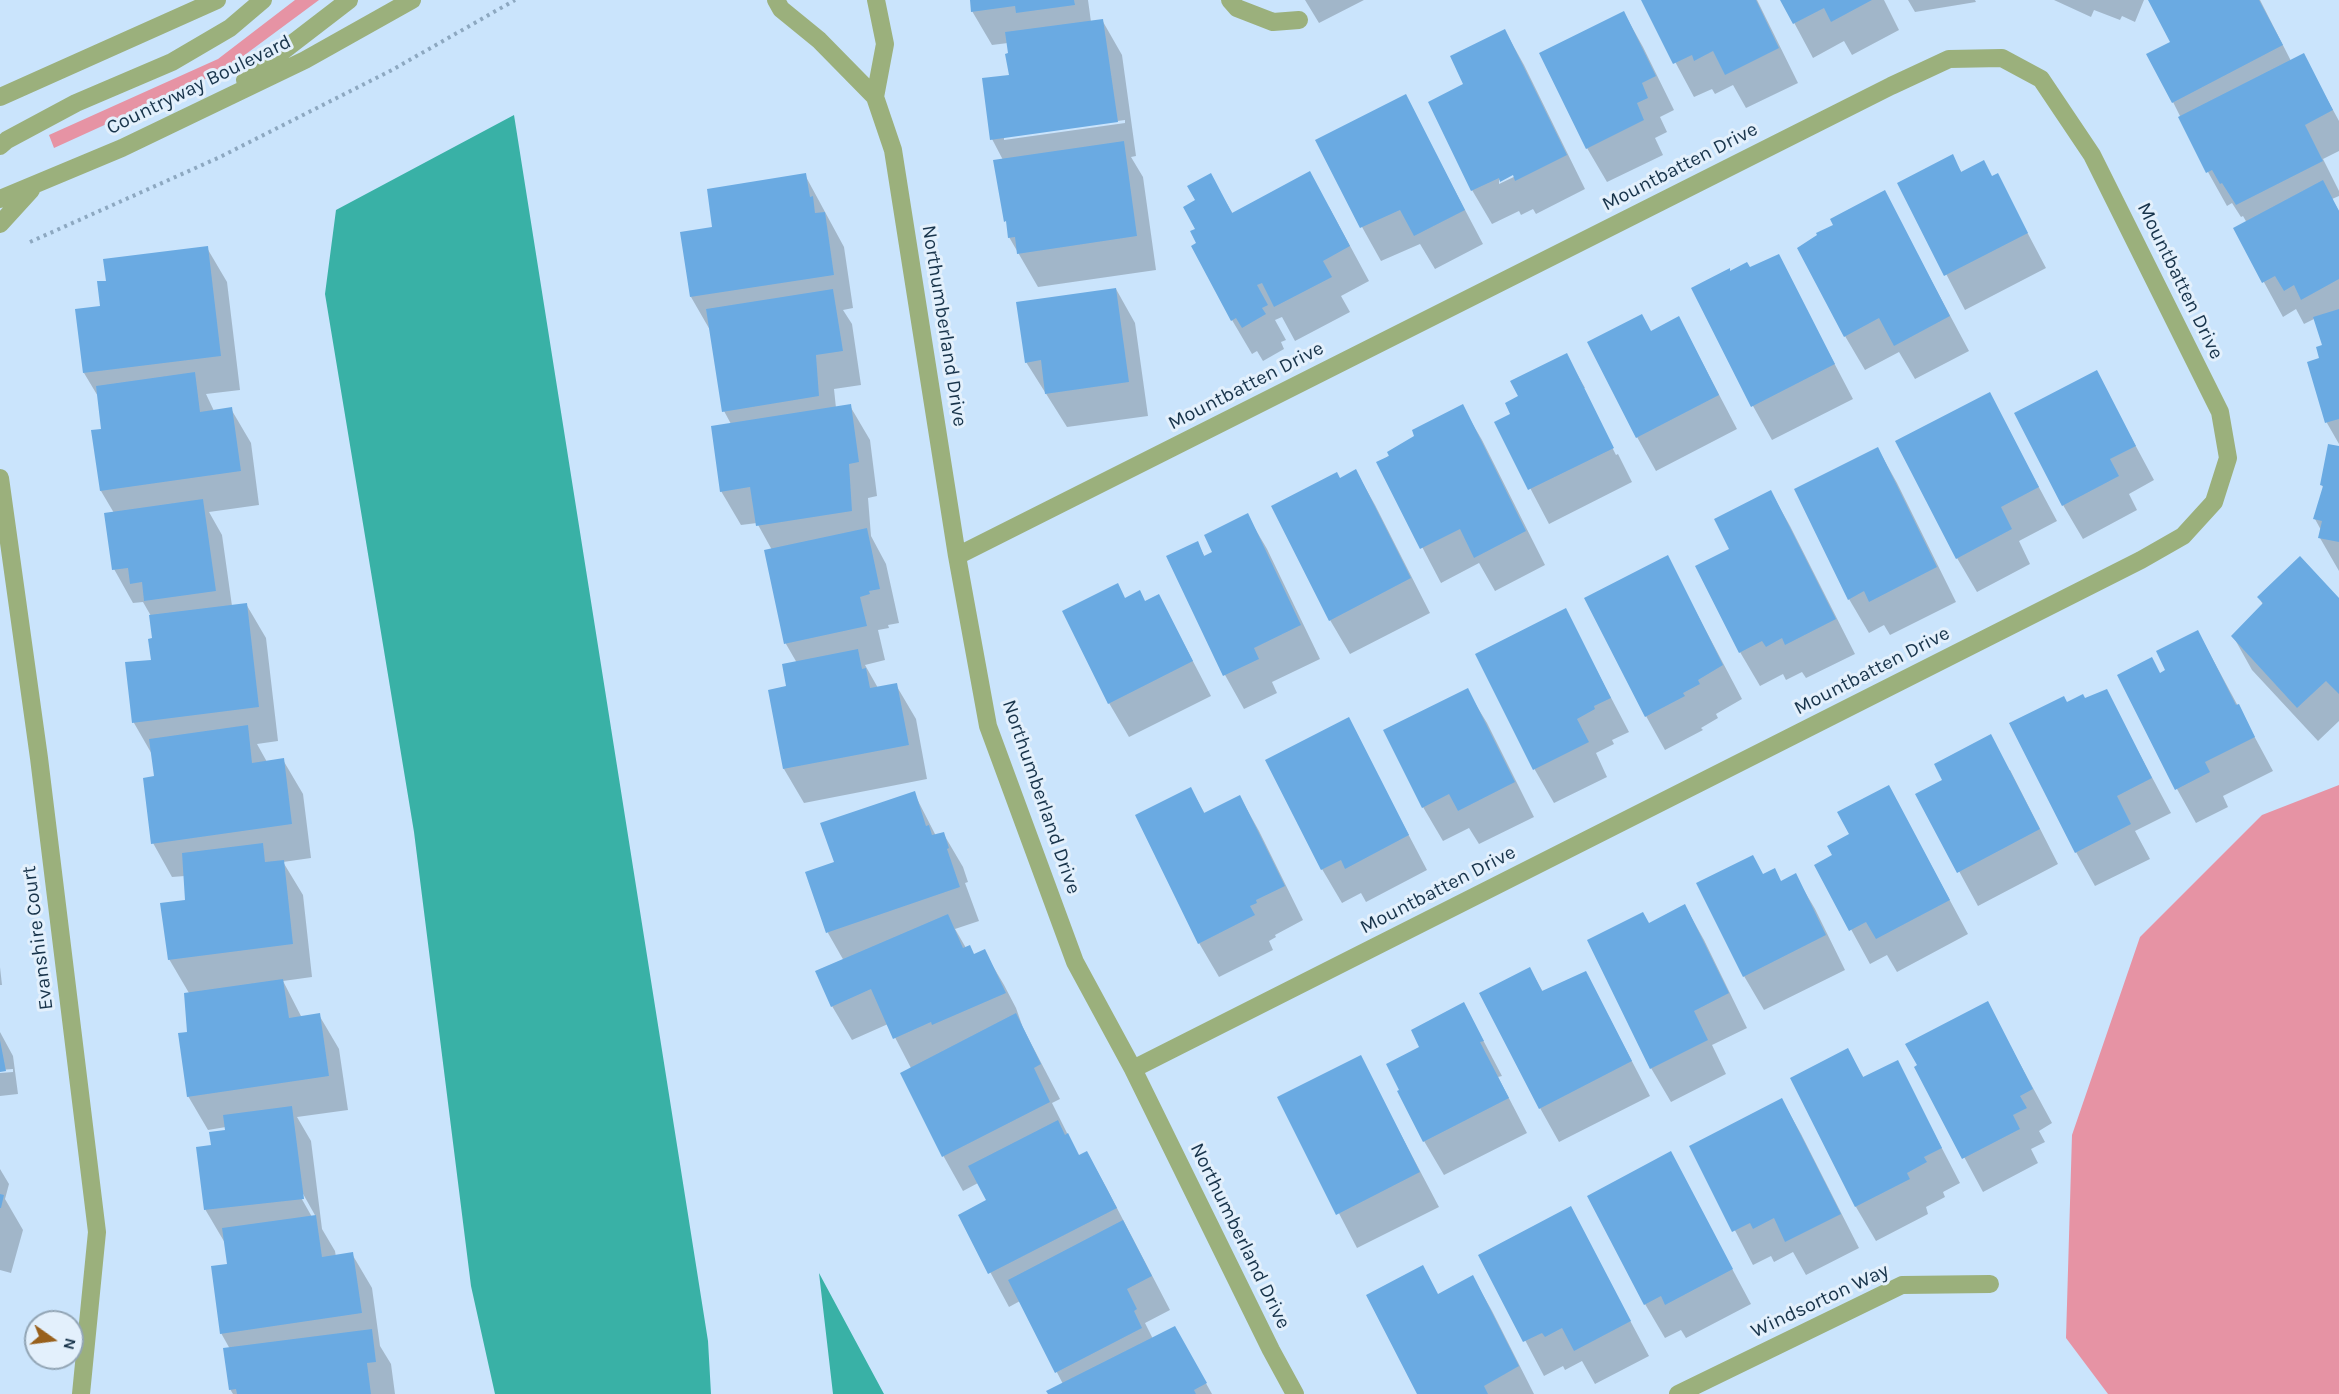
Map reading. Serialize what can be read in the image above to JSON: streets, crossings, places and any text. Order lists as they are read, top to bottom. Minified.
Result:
{"streets":{"street":["Countryway Boulevard","Mountbatten Drive","Northumberland Drive","Evanshire Court","Windsorton Way"]},"crossings":[["Mountbatten Drive","Northumberland Drive"]],"north":"right"}
